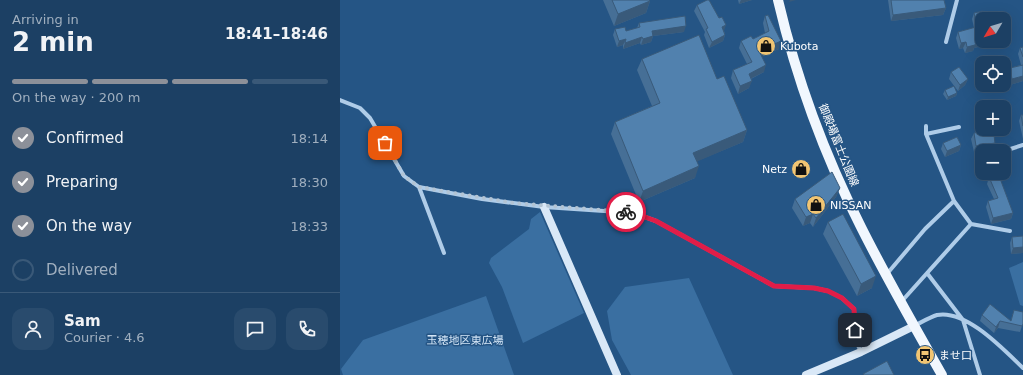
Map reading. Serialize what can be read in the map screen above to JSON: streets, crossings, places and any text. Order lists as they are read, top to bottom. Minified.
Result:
{"streets":{"main road":["御殿場富士公園線"]},"parks":["玉穂地区東広場"],"places":{"shop":["Kubota","Netz","NISSAN"],"bus stop":["ませ口"]},"north":"bottom left","page":{"heading":["2 min","Arriving in","18:41–18:46"],"panel":["Sam","Courier · 4.6"],"map_buttons":["+","−"],"bar":"On the way · 200 m","list":[["Confirmed","18:14"],["Preparing","18:30"],["On the way","18:33"],"Delivered"]}}
